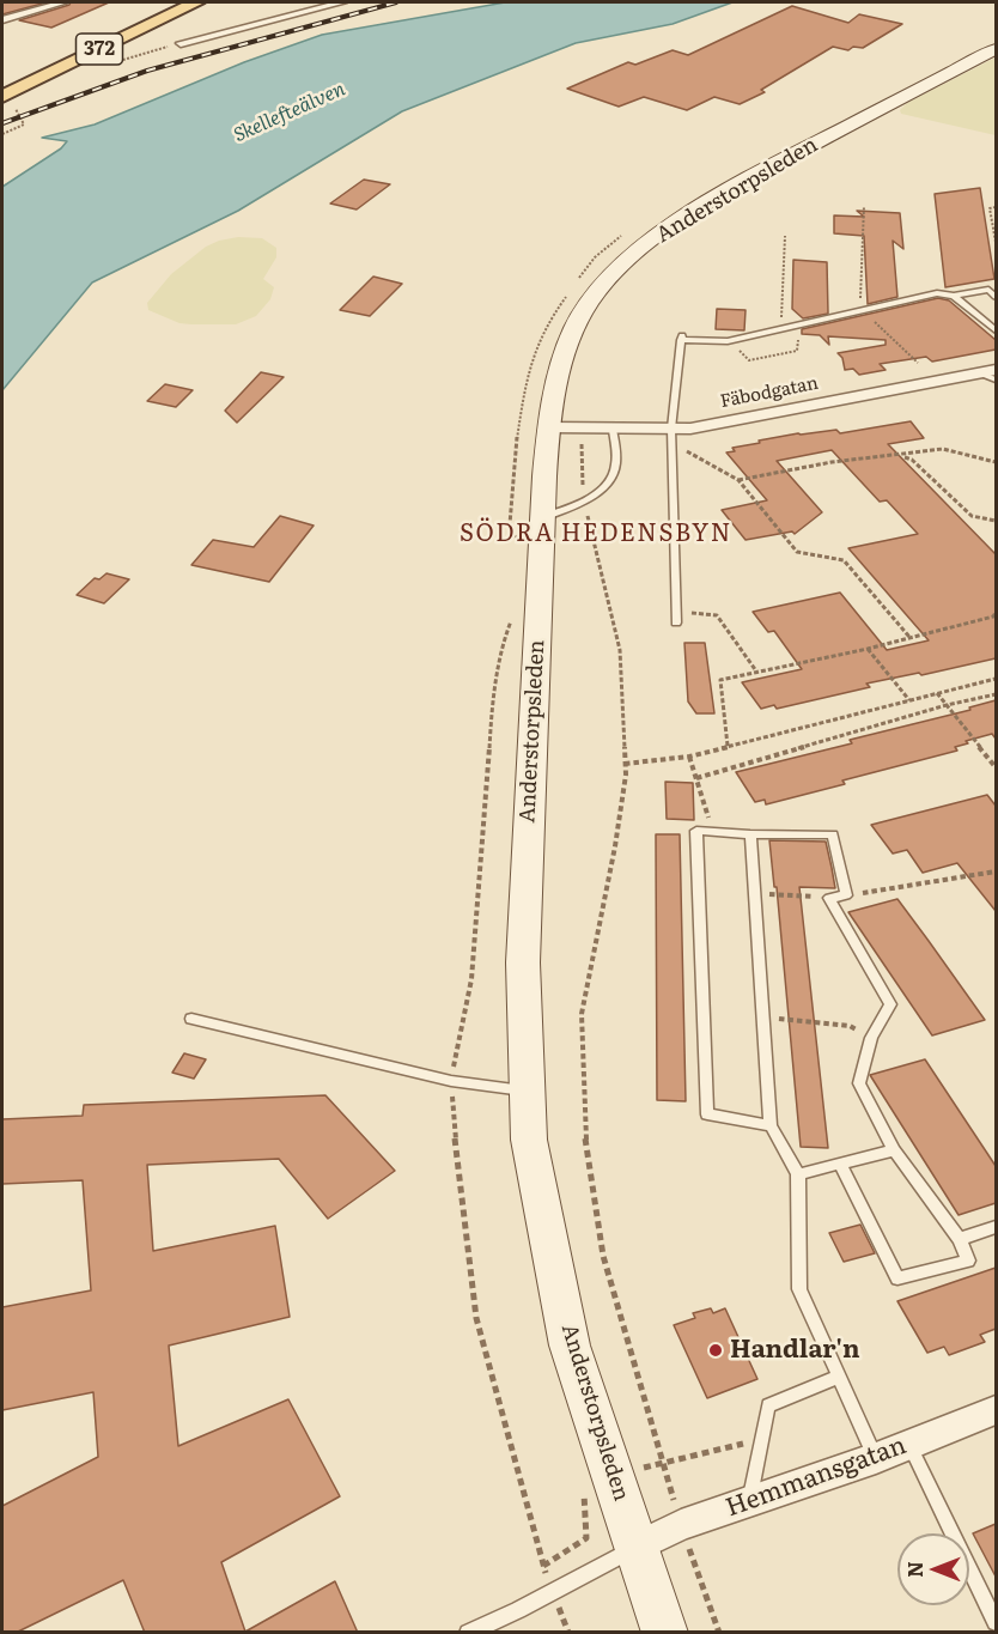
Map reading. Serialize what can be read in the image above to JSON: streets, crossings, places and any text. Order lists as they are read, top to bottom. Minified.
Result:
{"streets":{"main road":["372","Anderstorpsleden"],"street":["Fäbodgatan","Hemmansgatan"]},"crossings":[["Anderstorpsleden","Fäbodgatan"],["Anderstorpsleden","Hemmansgatan"]],"districts":["SÖDRA HEDENSBYN"],"water":["Skellefteälven"],"places":["Handlar'n"],"north":"left"}
